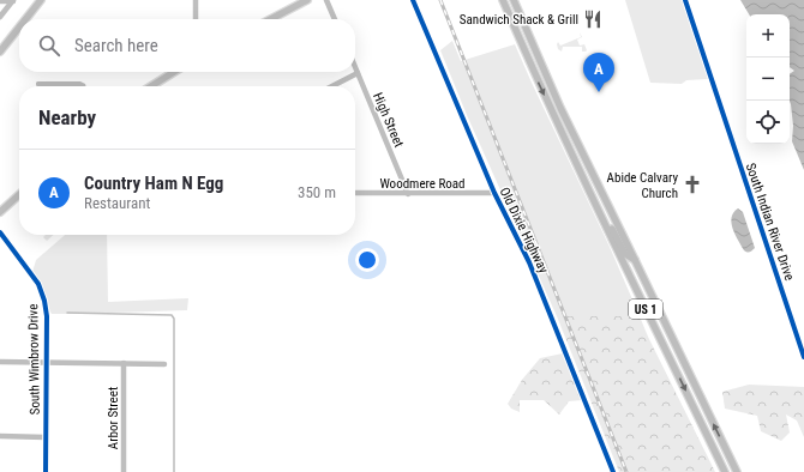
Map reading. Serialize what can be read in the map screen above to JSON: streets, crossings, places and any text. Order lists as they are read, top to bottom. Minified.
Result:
{"streets":{"main road":["US 1"],"street":["High Street","Woodmere Road","South Indian River Drive","Old Dixie Highway","South Wimbrow Drive","Arbor Street"]},"crossings":[["High Street","Woodmere Road"],["Woodmere Road","Old Dixie Highway"]],"places":{"restaurant":["Sandwich Shack & Grill"],"church":["Abide Calvary Church"]},"page":{"map_buttons":["+","−"],"search":"Search here","pins":"A","heading":"Nearby","list":[{"mark":"A","name":"Country Ham N Egg","note":"Restaurant","value":"350 m"}]}}
